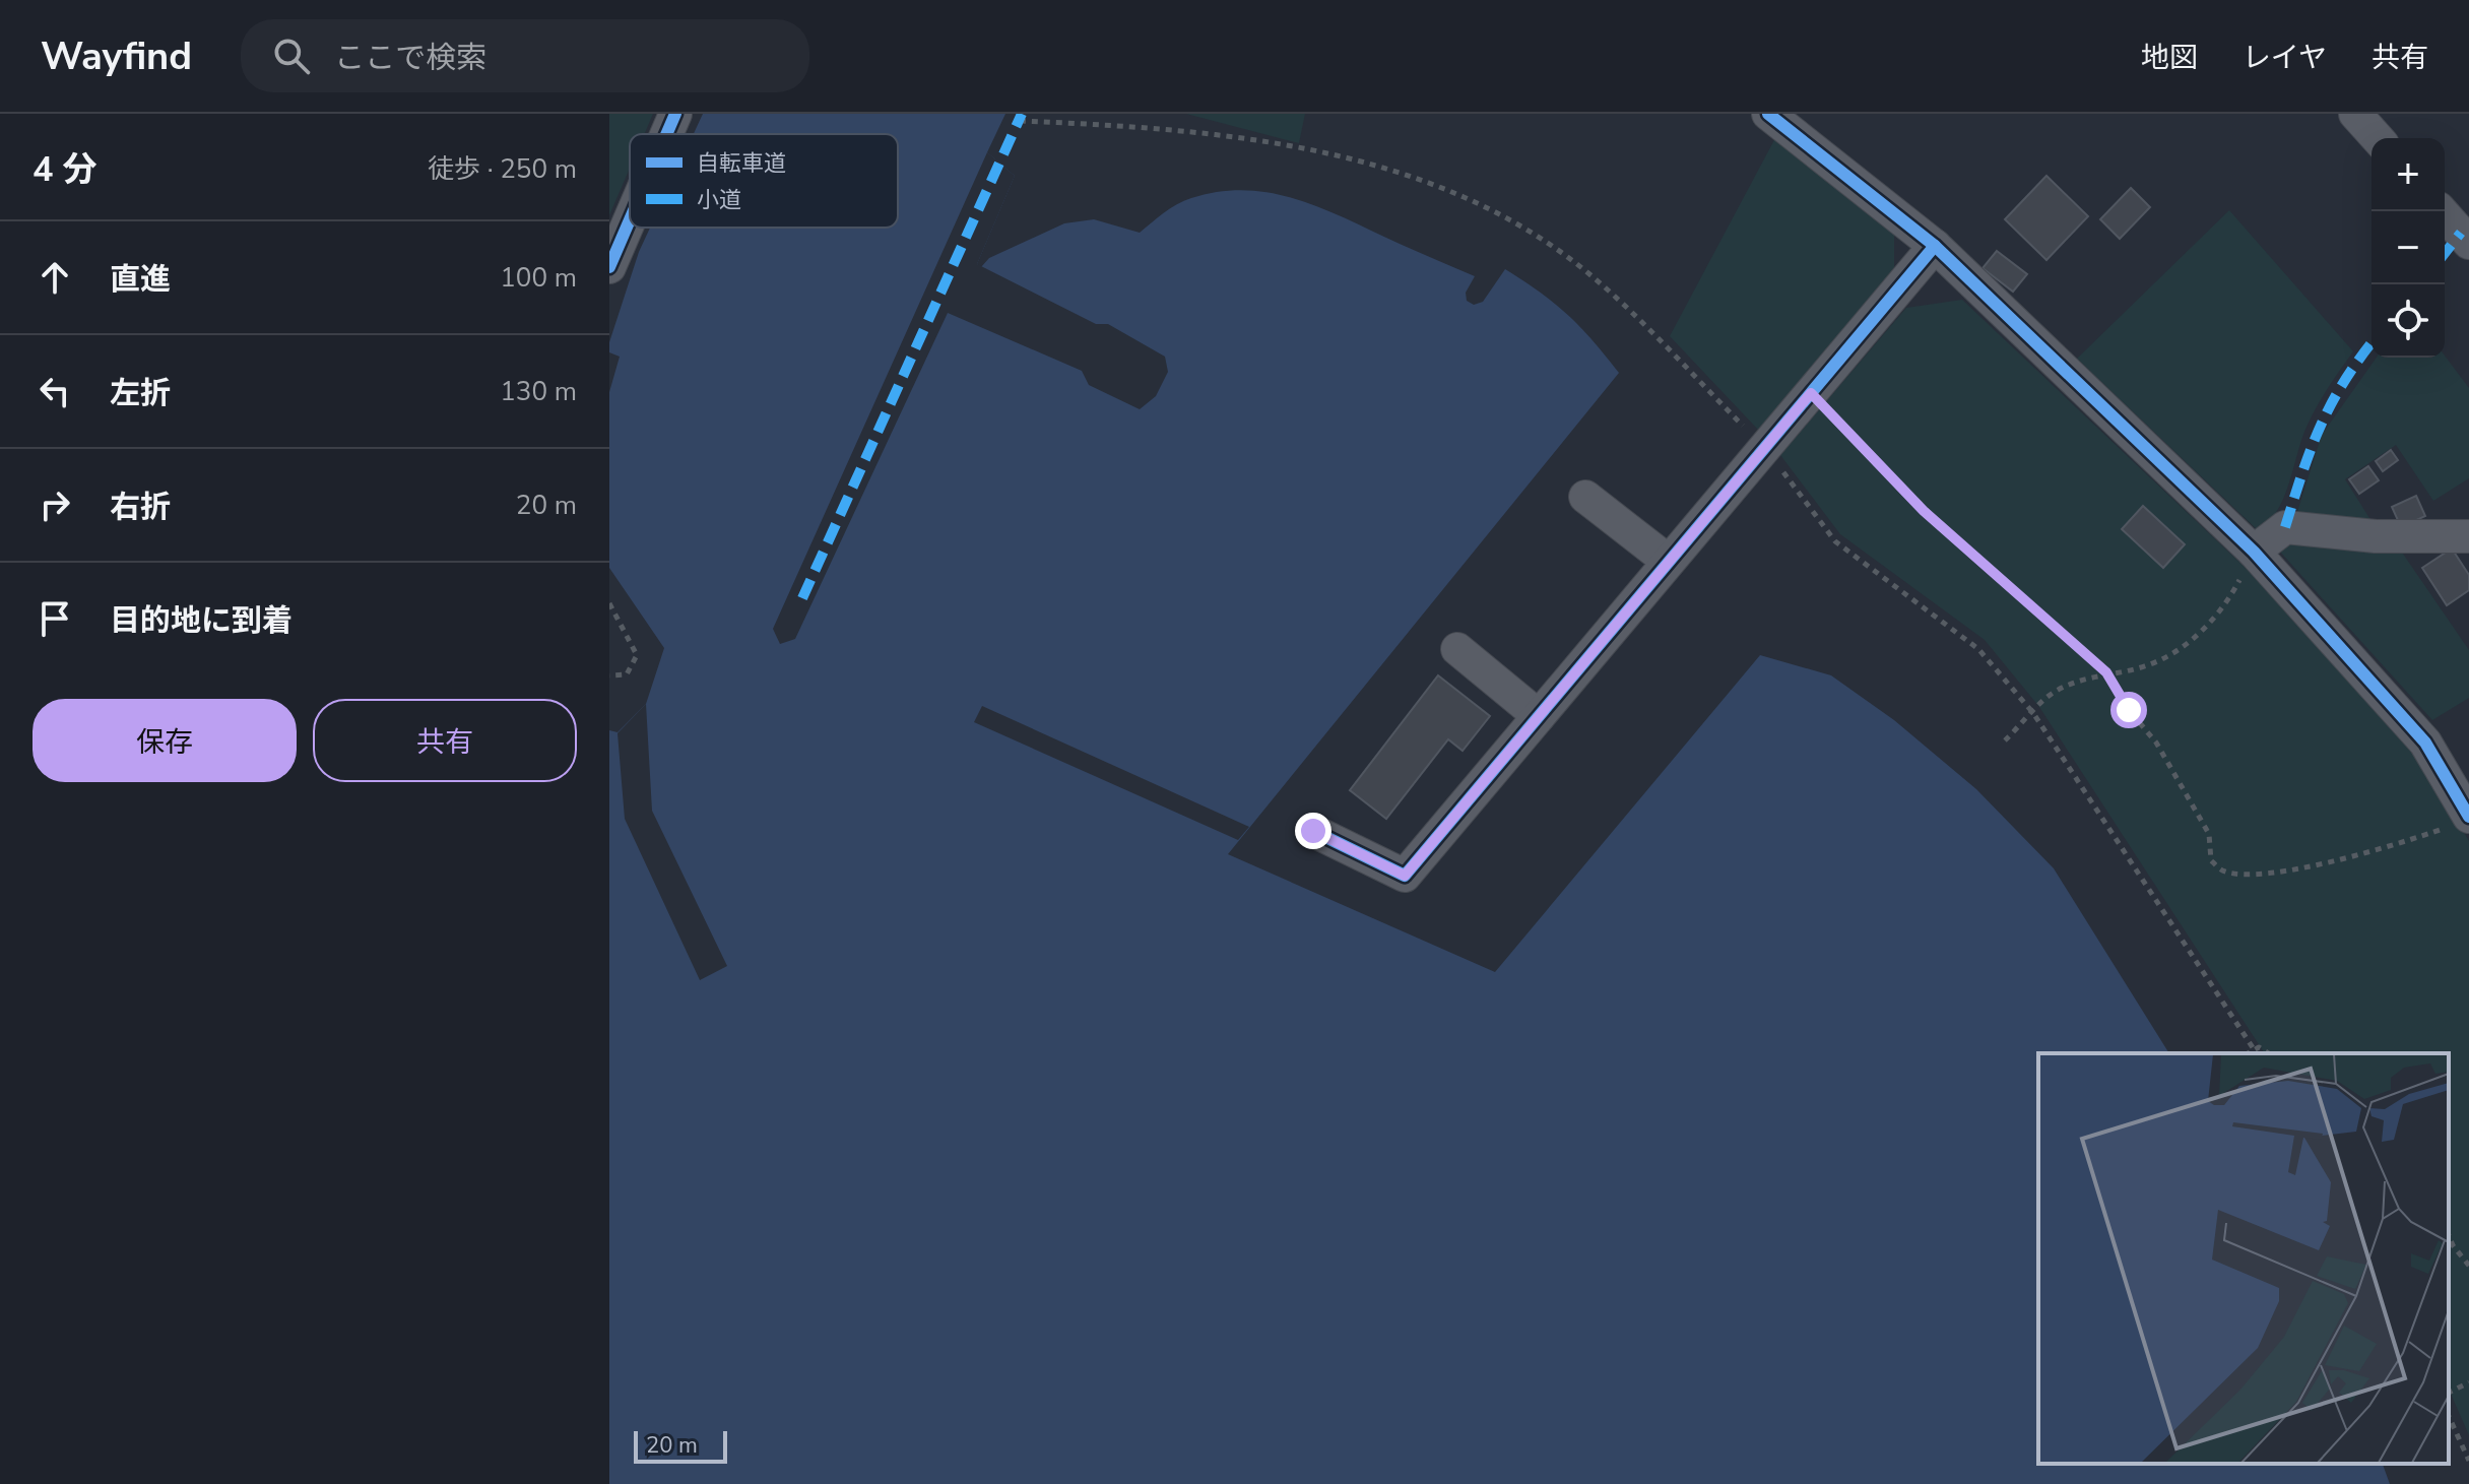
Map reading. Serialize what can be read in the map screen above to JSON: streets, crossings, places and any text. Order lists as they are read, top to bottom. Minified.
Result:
{"legend":["自転車道","小道"],"scale_bar":"20 m","page":{"header":"Wayfind","search":"ここで検索","nav":["地図","レイヤ","共有"],"heading":["4 分","徒歩 · 250 m"],"map_buttons":["+","−"],"list":[["直進","100 m"],["左折","130 m"],["右折","20 m"],"目的地に到着"],"buttons":["保存","共有"],"scale":"20 m"}}
